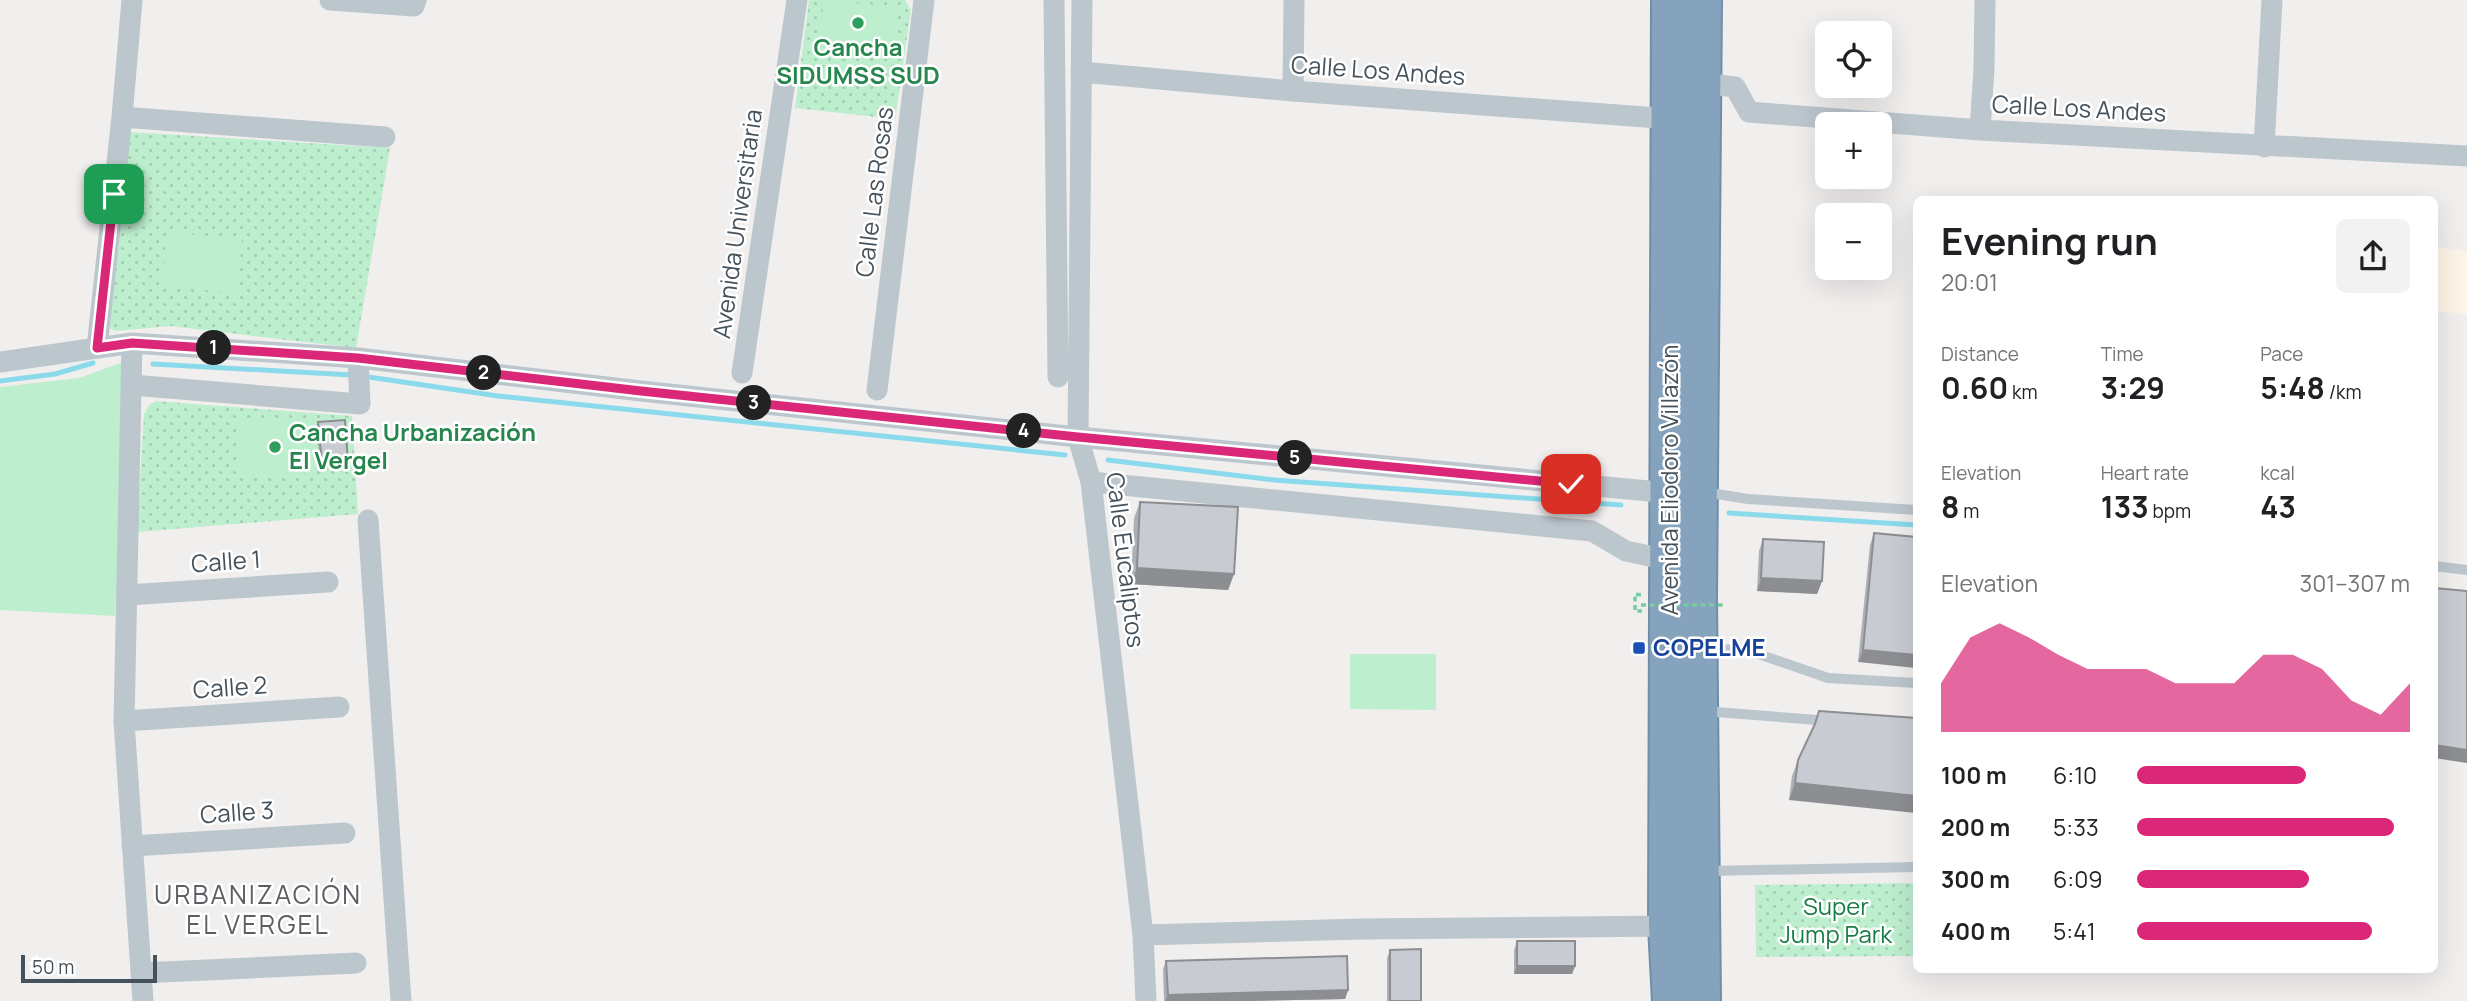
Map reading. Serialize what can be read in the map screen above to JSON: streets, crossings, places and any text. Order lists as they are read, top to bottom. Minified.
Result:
{"streets":{"highway":["Avenida Eliodoro Villazón"],"street":["Calle Los Andes","Calle Las Rosas","Avenida Universitaria","Calle Eucaliptos","Calle 1","Calle 2","Calle 3"]},"crossings":[["Calle Los Andes","Avenida Eliodoro Villazón"],["Calle Los Andes","Calle Eucaliptos"]],"districts":["URBANIZACIÓN EL VERGEL"],"parks":["Super Jump Park"],"places":{"other":["Cancha SIDUMSS SUD","Cancha Urbanización El Vergel"],"transit":["COPELME"]},"scale_bar":"50 m","page":{"map_buttons":["+","−"],"heading":["Evening run","20:01"],"stats":[["Distance","0.60 km"],["Time","3:29"],["Pace","5:48 /km"],["Elevation","8 m"],["Heart rate","133 bpm"],["kcal","43"]],"pins":["1","2","3","4","5"],"chart":["Elevation","301–307 m"],"list":[{"name":"100 m","note":"6:10"},{"name":"200 m","note":"5:33"},{"name":"300 m","note":"6:09"},{"name":"400 m","note":"5:41"}],"scale":"50 m"}}
